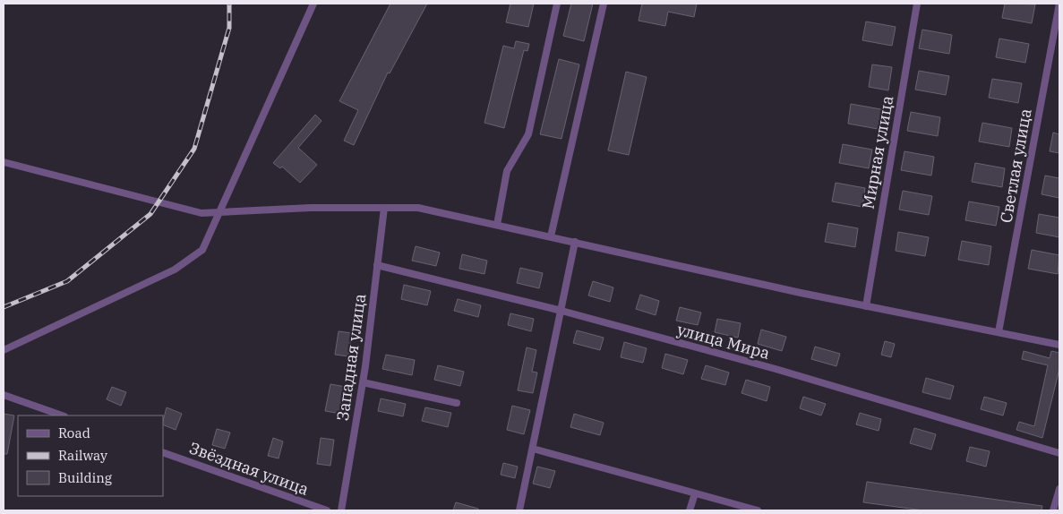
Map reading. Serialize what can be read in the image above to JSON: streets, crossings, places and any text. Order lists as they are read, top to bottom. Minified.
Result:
{"streets":{"street":["Мирная улица","Светлая улица","улица Мира","Западная улица","Звёздная улица"]},"crossings":[["улица Мира","Западная улица"]],"legend":["Road","Railway","Building"]}
